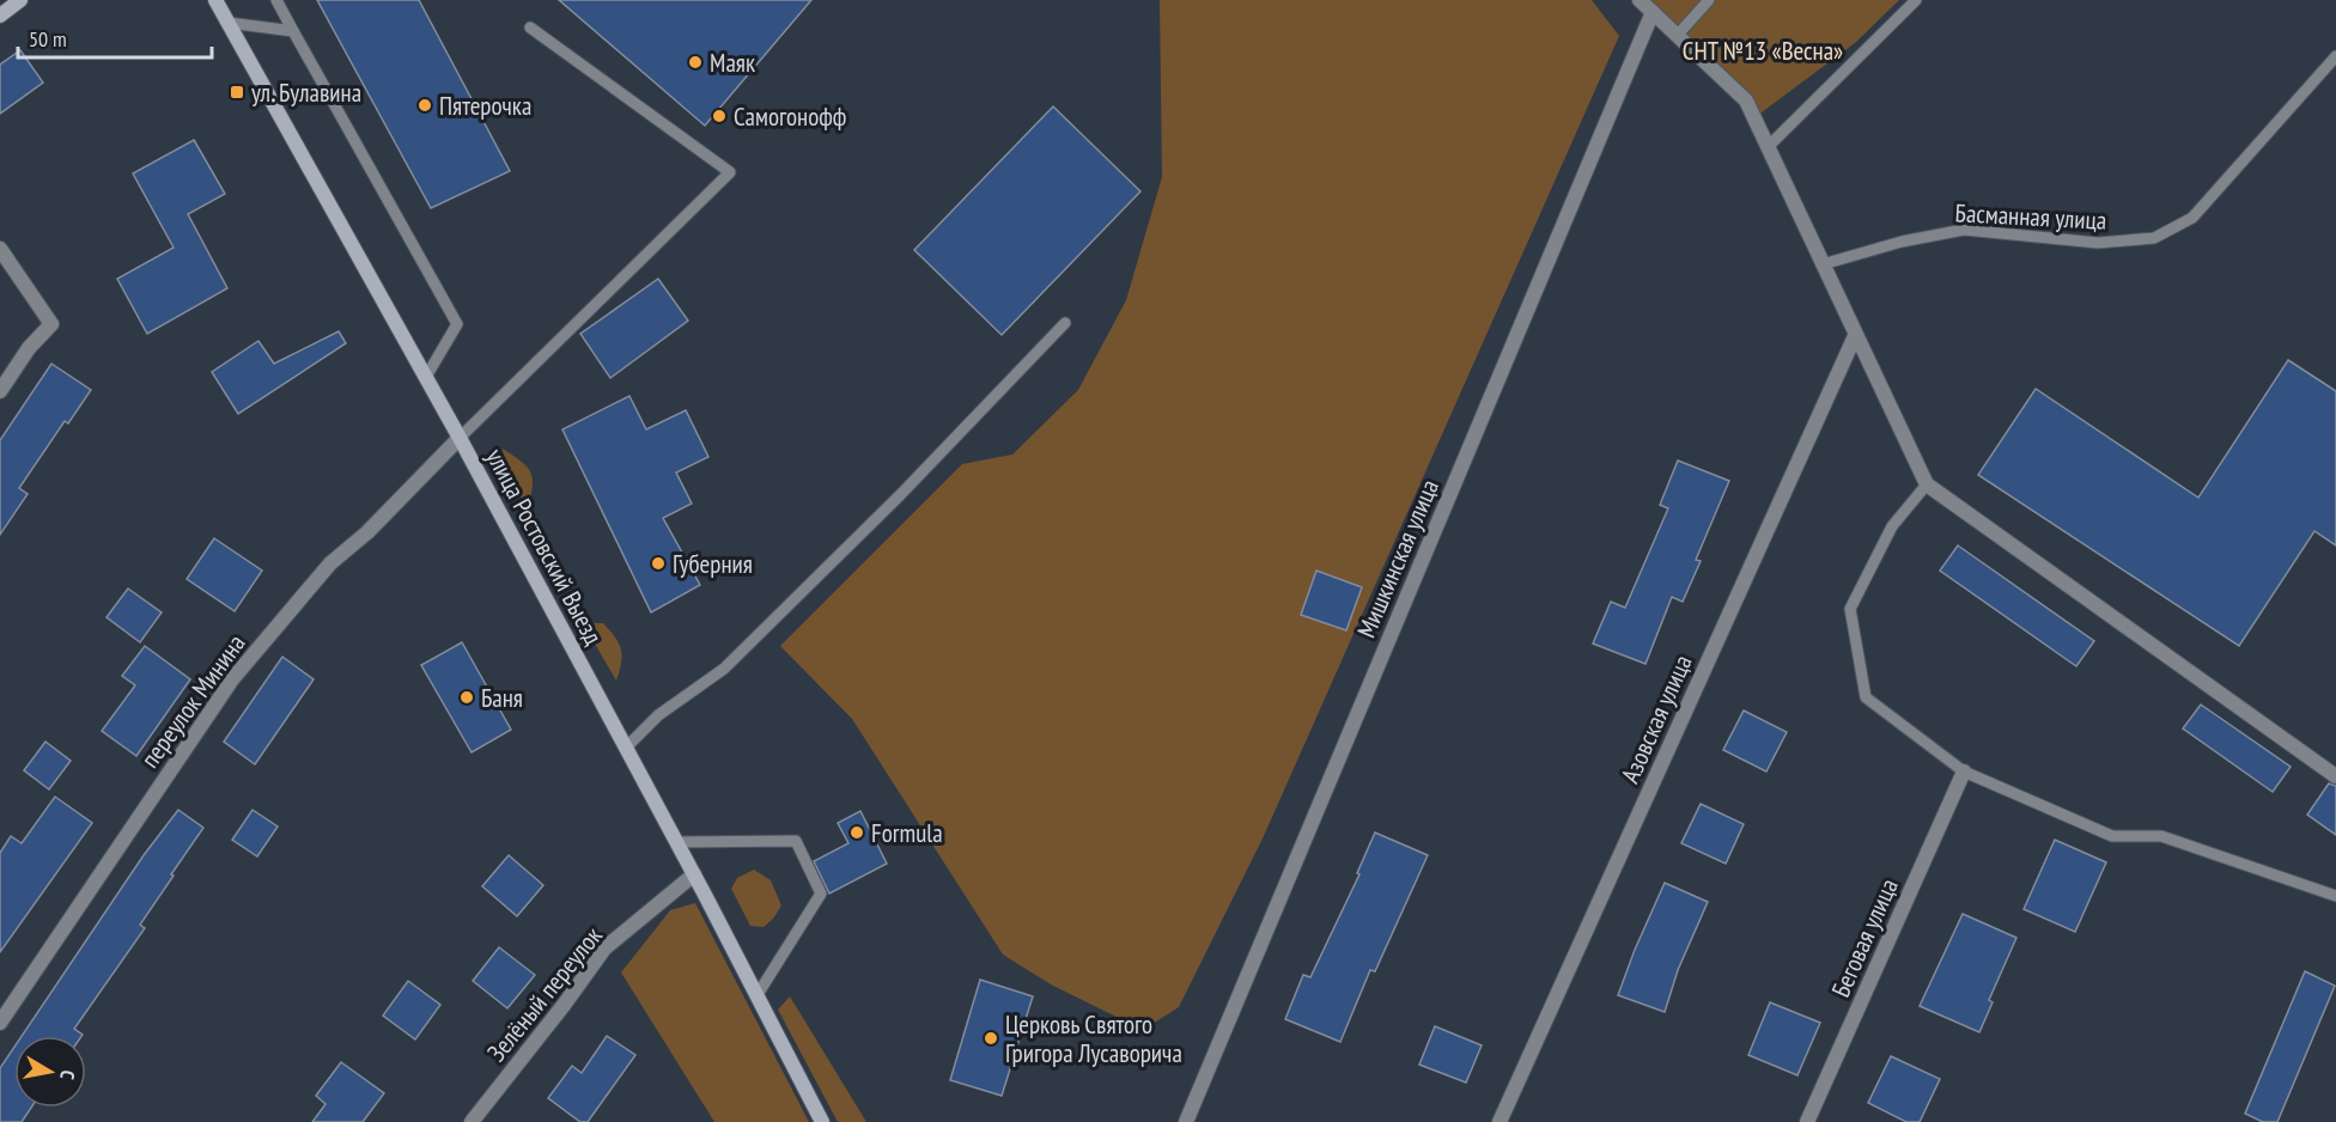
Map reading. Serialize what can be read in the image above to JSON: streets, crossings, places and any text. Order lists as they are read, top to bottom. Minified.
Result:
{"streets":{"main road":["улица Ростовский Выезд"],"street":["Мишкинская улица","переулок Минина","Азовская улица","Беговая улица","Зелёный переулок"],"lane":["Басманная улица"]},"crossings":[["улица Ростовский Выезд","переулок Минина"],["улица Ростовский Выезд","Зелёный переулок"]],"parks":["СНТ №13 «Весна»"],"places":{"other":["Маяк","Пятерочка","Самогонофф","Губерния","Баня","Formula","Церковь Святого Григора Лусаворича"],"transit":["ул. Булавина"]},"scale_bar":"50 m","north":"right"}
